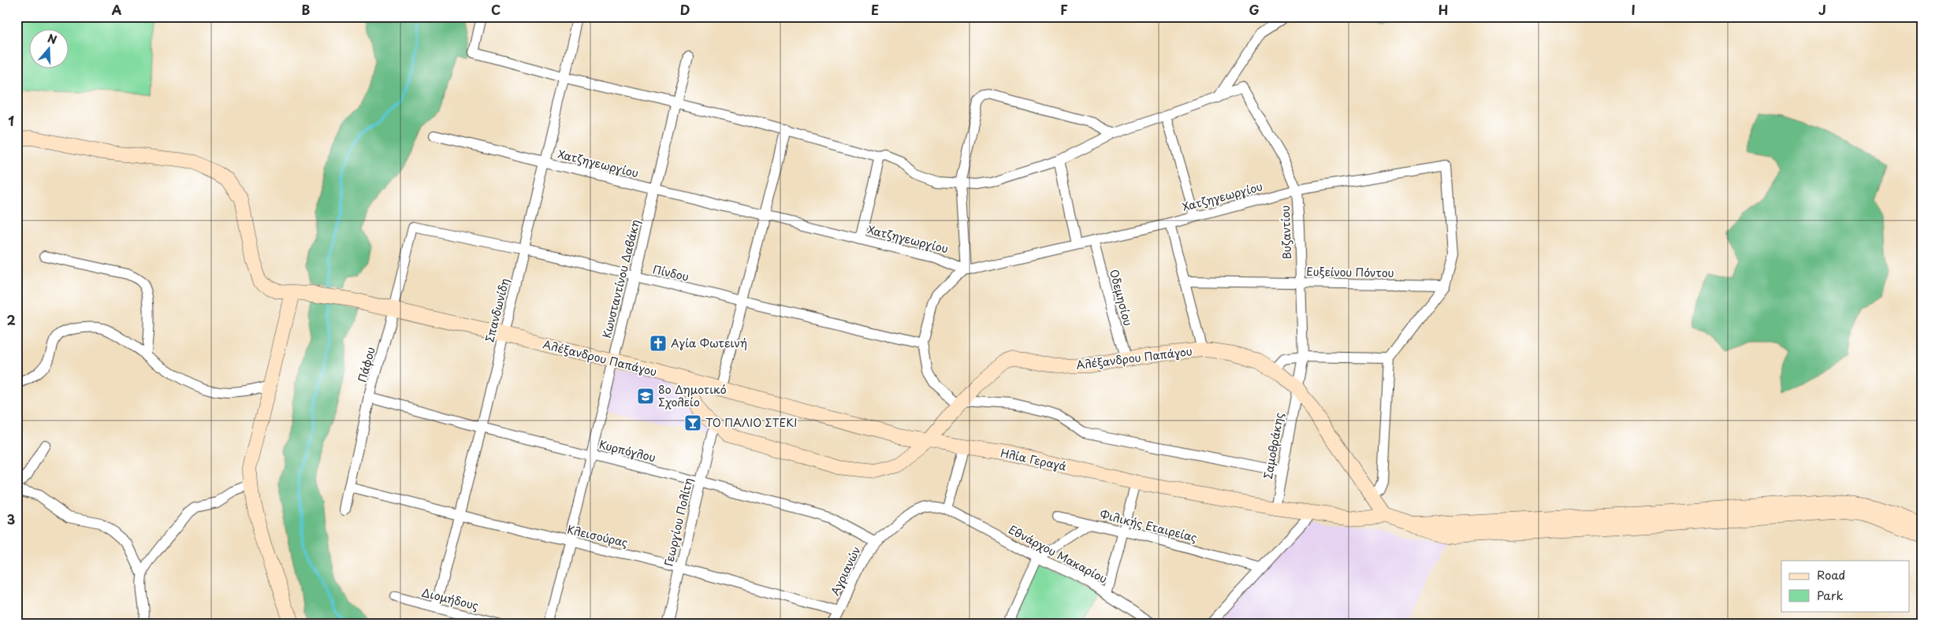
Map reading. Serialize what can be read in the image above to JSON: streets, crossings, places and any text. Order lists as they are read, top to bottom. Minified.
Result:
{"streets":{"street":["Χατζηγεωργίου","Βυζαντίου","Ευξείνου Πόντου","Πίνδου","Κωνσταντίνου Δαβάκη","Οδεμησίου","Σπανδωνίδη","Αλέξανδρου Παπάγου","Πάφου","Σαμοθράκης","Κυρπόγλου","Ηλία Γεραγά","Γεωργίου Πολίτη","Φιλικής Εταιρείας","Κλεισούρας","Εθνάρχου Μακαρίου","Αγριανών","Διομήδους"]},"crossings":[["Χατζηγεωργίου","Βυζαντίου"],["Χατζηγεωργίου","Ευξείνου Πόντου"],["Χατζηγεωργίου","Κωνσταντίνου Δαβάκη"],["Χατζηγεωργίου","Οδεμησίου"],["Χατζηγεωργίου","Σπανδωνίδη"],["Βυζαντίου","Ευξείνου Πόντου"],["Βυζαντίου","Αλέξανδρου Παπάγου"],["Βυζαντίου","Σαμοθράκης"],["Πίνδου","Κωνσταντίνου Δαβάκη"],["Πίνδου","Σπανδωνίδη"],["Πίνδου","Πάφου"],["Κωνσταντίνου Δαβάκη","Αλέξανδρου Παπάγου"],["Κωνσταντίνου Δαβάκη","Κυρπόγλου"],["Κωνσταντίνου Δαβάκη","Κλεισούρας"],["Οδεμησίου","Αλέξανδρου Παπάγου"],["Σπανδωνίδη","Αλέξανδρου Παπάγου"],["Σπανδωνίδη","Κυρπόγλου"],["Σπανδωνίδη","Κλεισούρας"],["Σπανδωνίδη","Διομήδους"],["Αλέξανδρου Παπάγου","Πάφου"],["Αλέξανδρου Παπάγου","Σαμοθράκης"],["Αλέξανδρου Παπάγου","Ηλία Γεραγά"],["Αλέξανδρου Παπάγου","Γεωργίου Πολίτη"],["Πάφου","Κυρπόγλου"],["Πάφου","Κλεισούρας"],["Σαμοθράκης","Ηλία Γεραγά"],["Κυρπόγλου","Γεωργίου Πολίτη"],["Κυρπόγλου","Αγριανών"],["Γεωργίου Πολίτη","Κλεισούρας"],["Φιλικής Εταιρείας","Εθνάρχου Μακαρίου"],["Κλεισούρας","Αγριανών"],["Εθνάρχου Μακαρίου","Αγριανών"]],"places":{"church":["Αγία Φωτεινή"],"school or university":["8ο Δημοτικό Σχολείο"],"bar":["ΤΟ ΠΑΛΙΟ ΣΤΕΚΙ"]},"legend":["Road","Park"],"north":"top","grid":{"columns":["A","B","C","D","E","F","G","H","I","J"],"rows":["1","2","3"]}}
